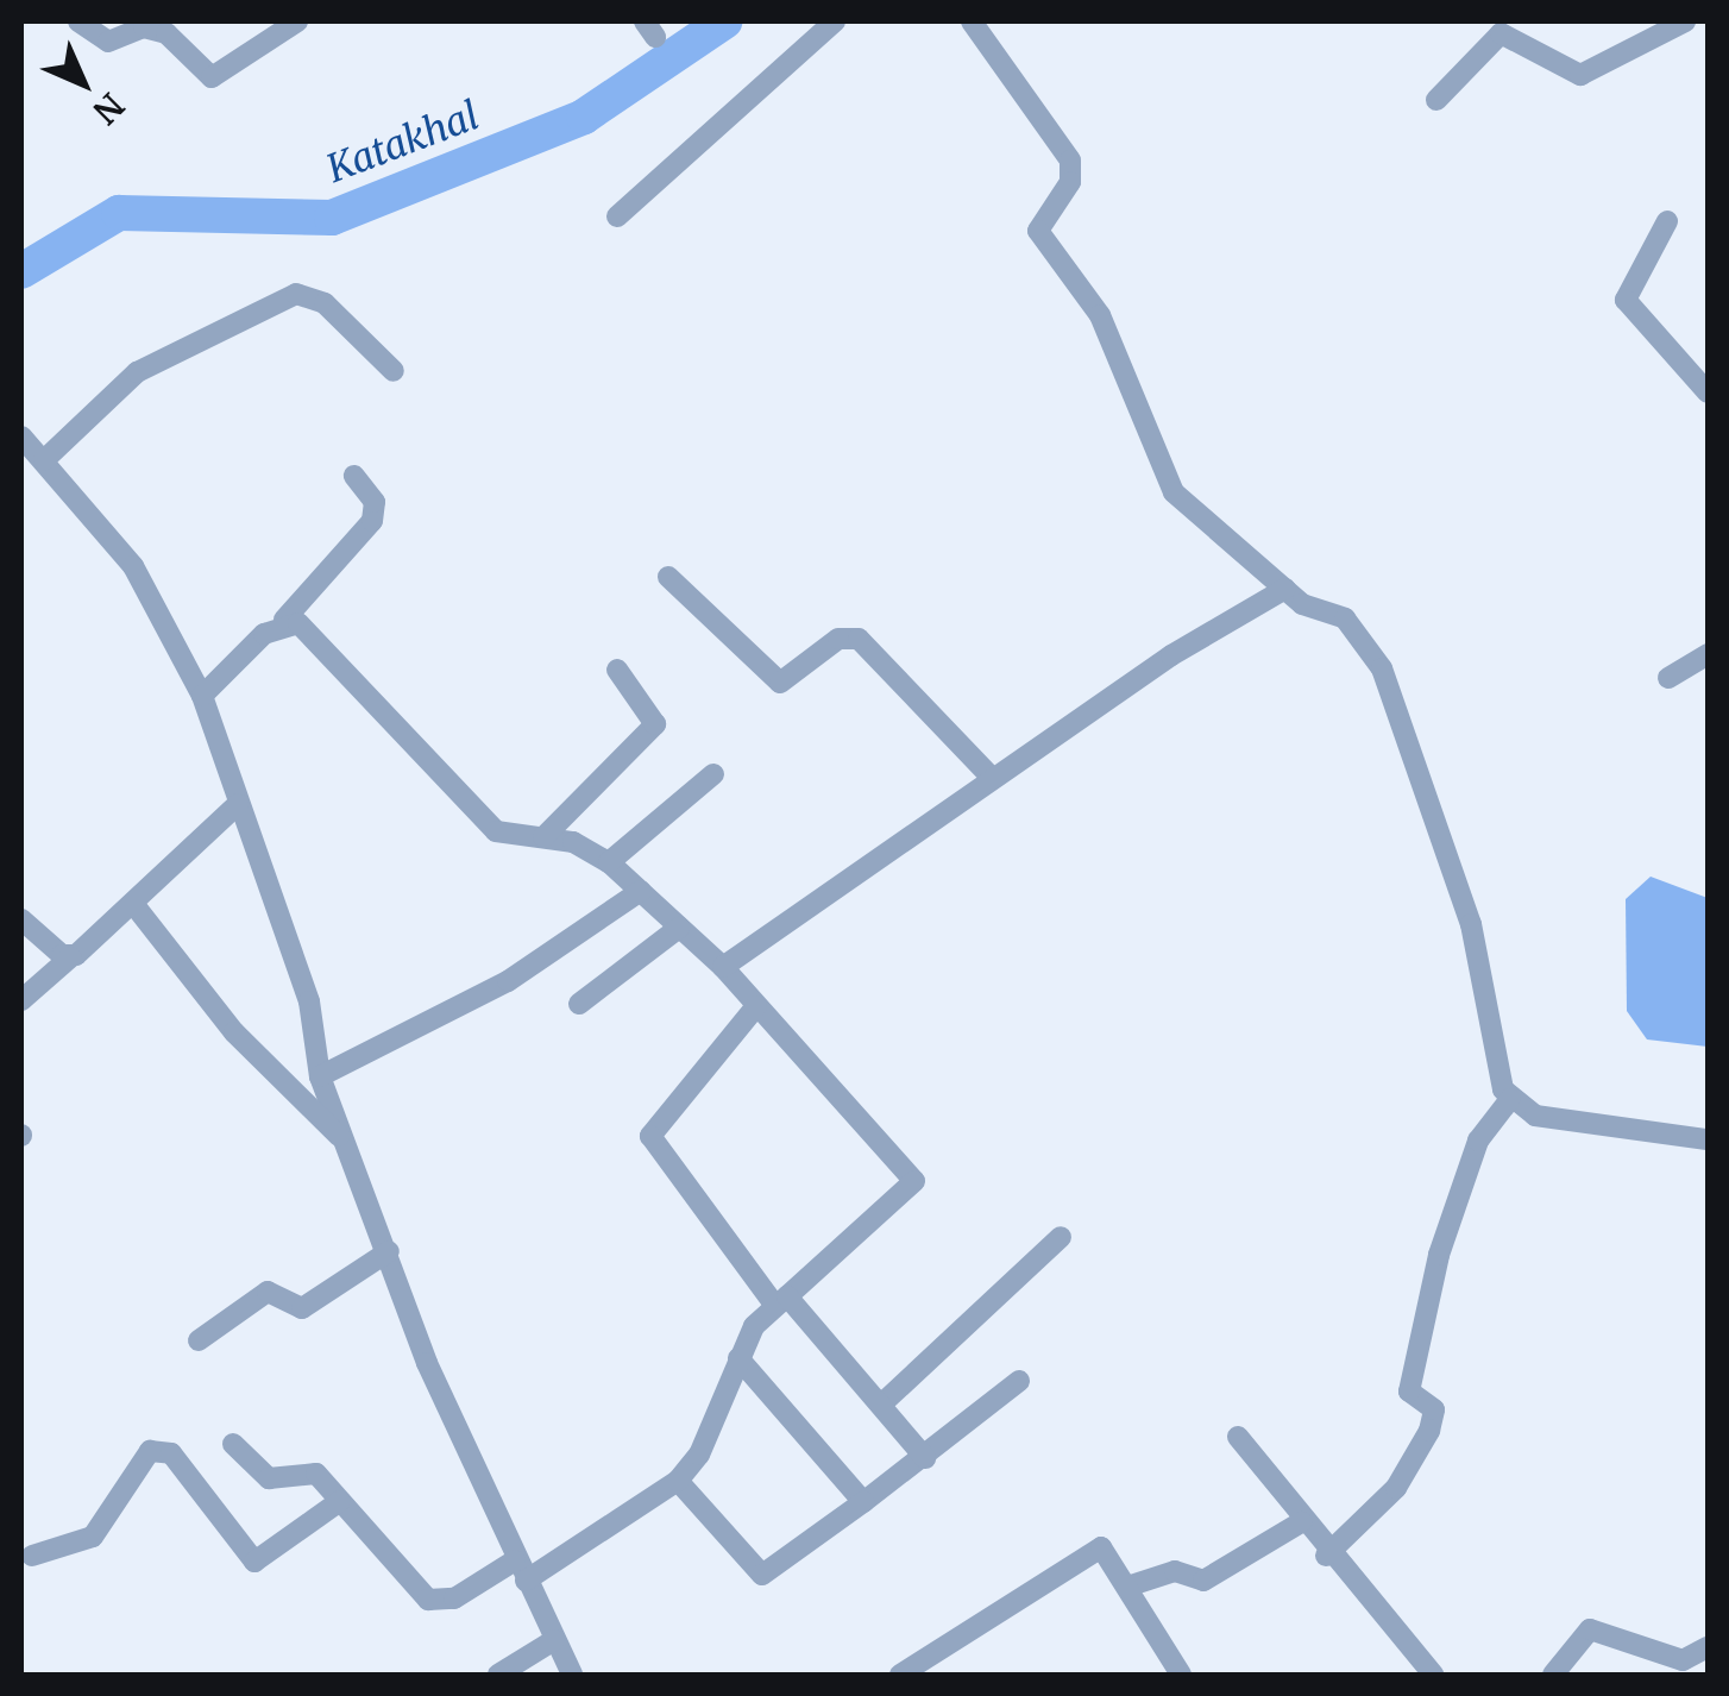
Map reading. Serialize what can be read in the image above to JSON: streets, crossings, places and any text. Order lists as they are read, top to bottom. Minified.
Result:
{"water":["Katakhal"],"north":"bottom right"}
